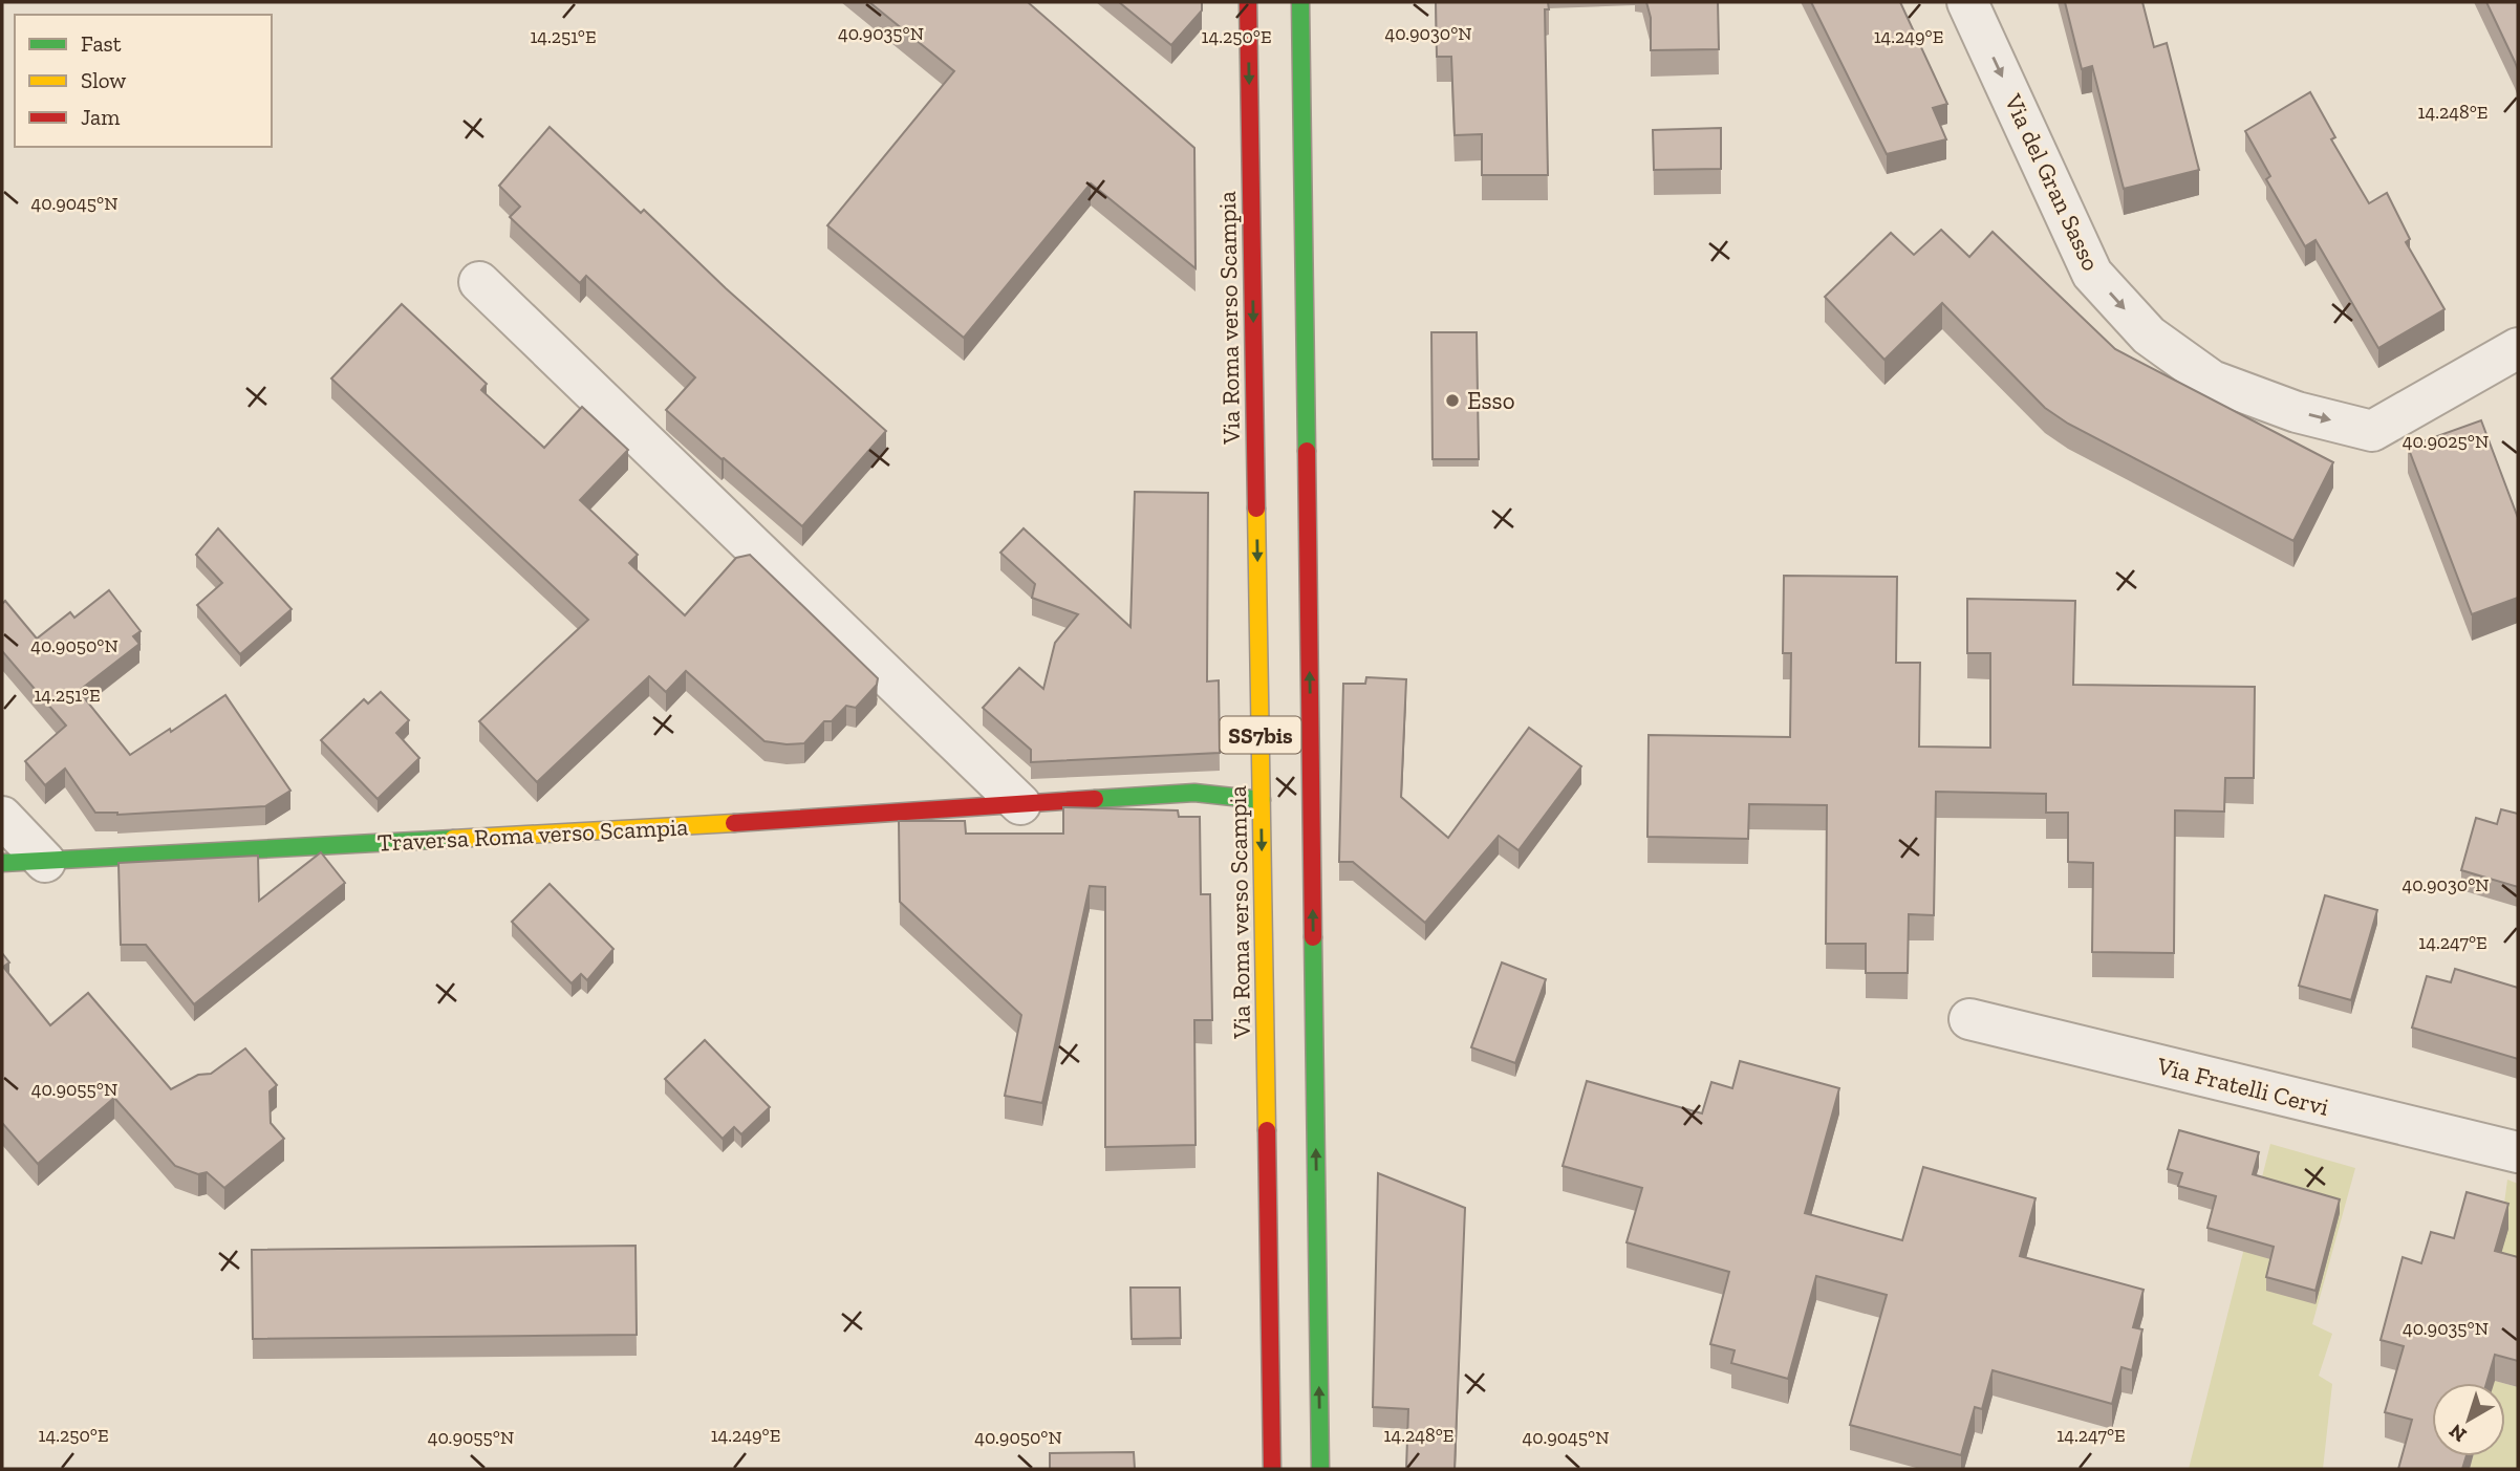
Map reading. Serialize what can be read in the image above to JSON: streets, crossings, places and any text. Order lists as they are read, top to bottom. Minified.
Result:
{"streets":{"main road":["Via Roma verso Scampia","SS7bis","Traversa Roma verso Scampia"],"street":["Via del Gran Sasso","Via Fratelli Cervi"]},"crossings":[["Via Roma verso Scampia","Traversa Roma verso Scampia"]],"one_way":["Via del Gran Sasso"],"places":["Esso"],"legend":["Fast","Slow","Jam"],"north":"bottom left","coordinates":["40.9035°N","40.9030°N","14.251°E","14.250°E","14.249°E","14.248°E","40.9045°N","40.9025°N","40.9050°N","14.247°E","40.9055°N"]}
